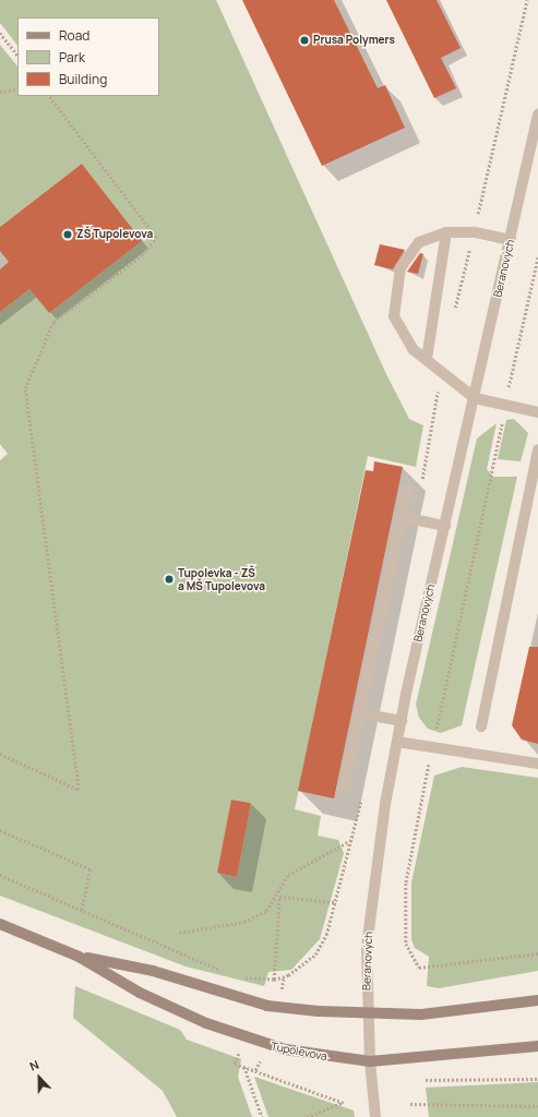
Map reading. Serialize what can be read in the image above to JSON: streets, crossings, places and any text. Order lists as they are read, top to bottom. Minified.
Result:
{"streets":{"main road":["Tupolevova"],"street":["Beranových"]},"crossings":[["Beranových","Tupolevova"]],"places":["Prusa Polymers","ZŠ Tupolevova","Tupolevka - ZŠ a MŠ Tupolevova"],"legend":["Road","Park","Building"],"north":"top"}
